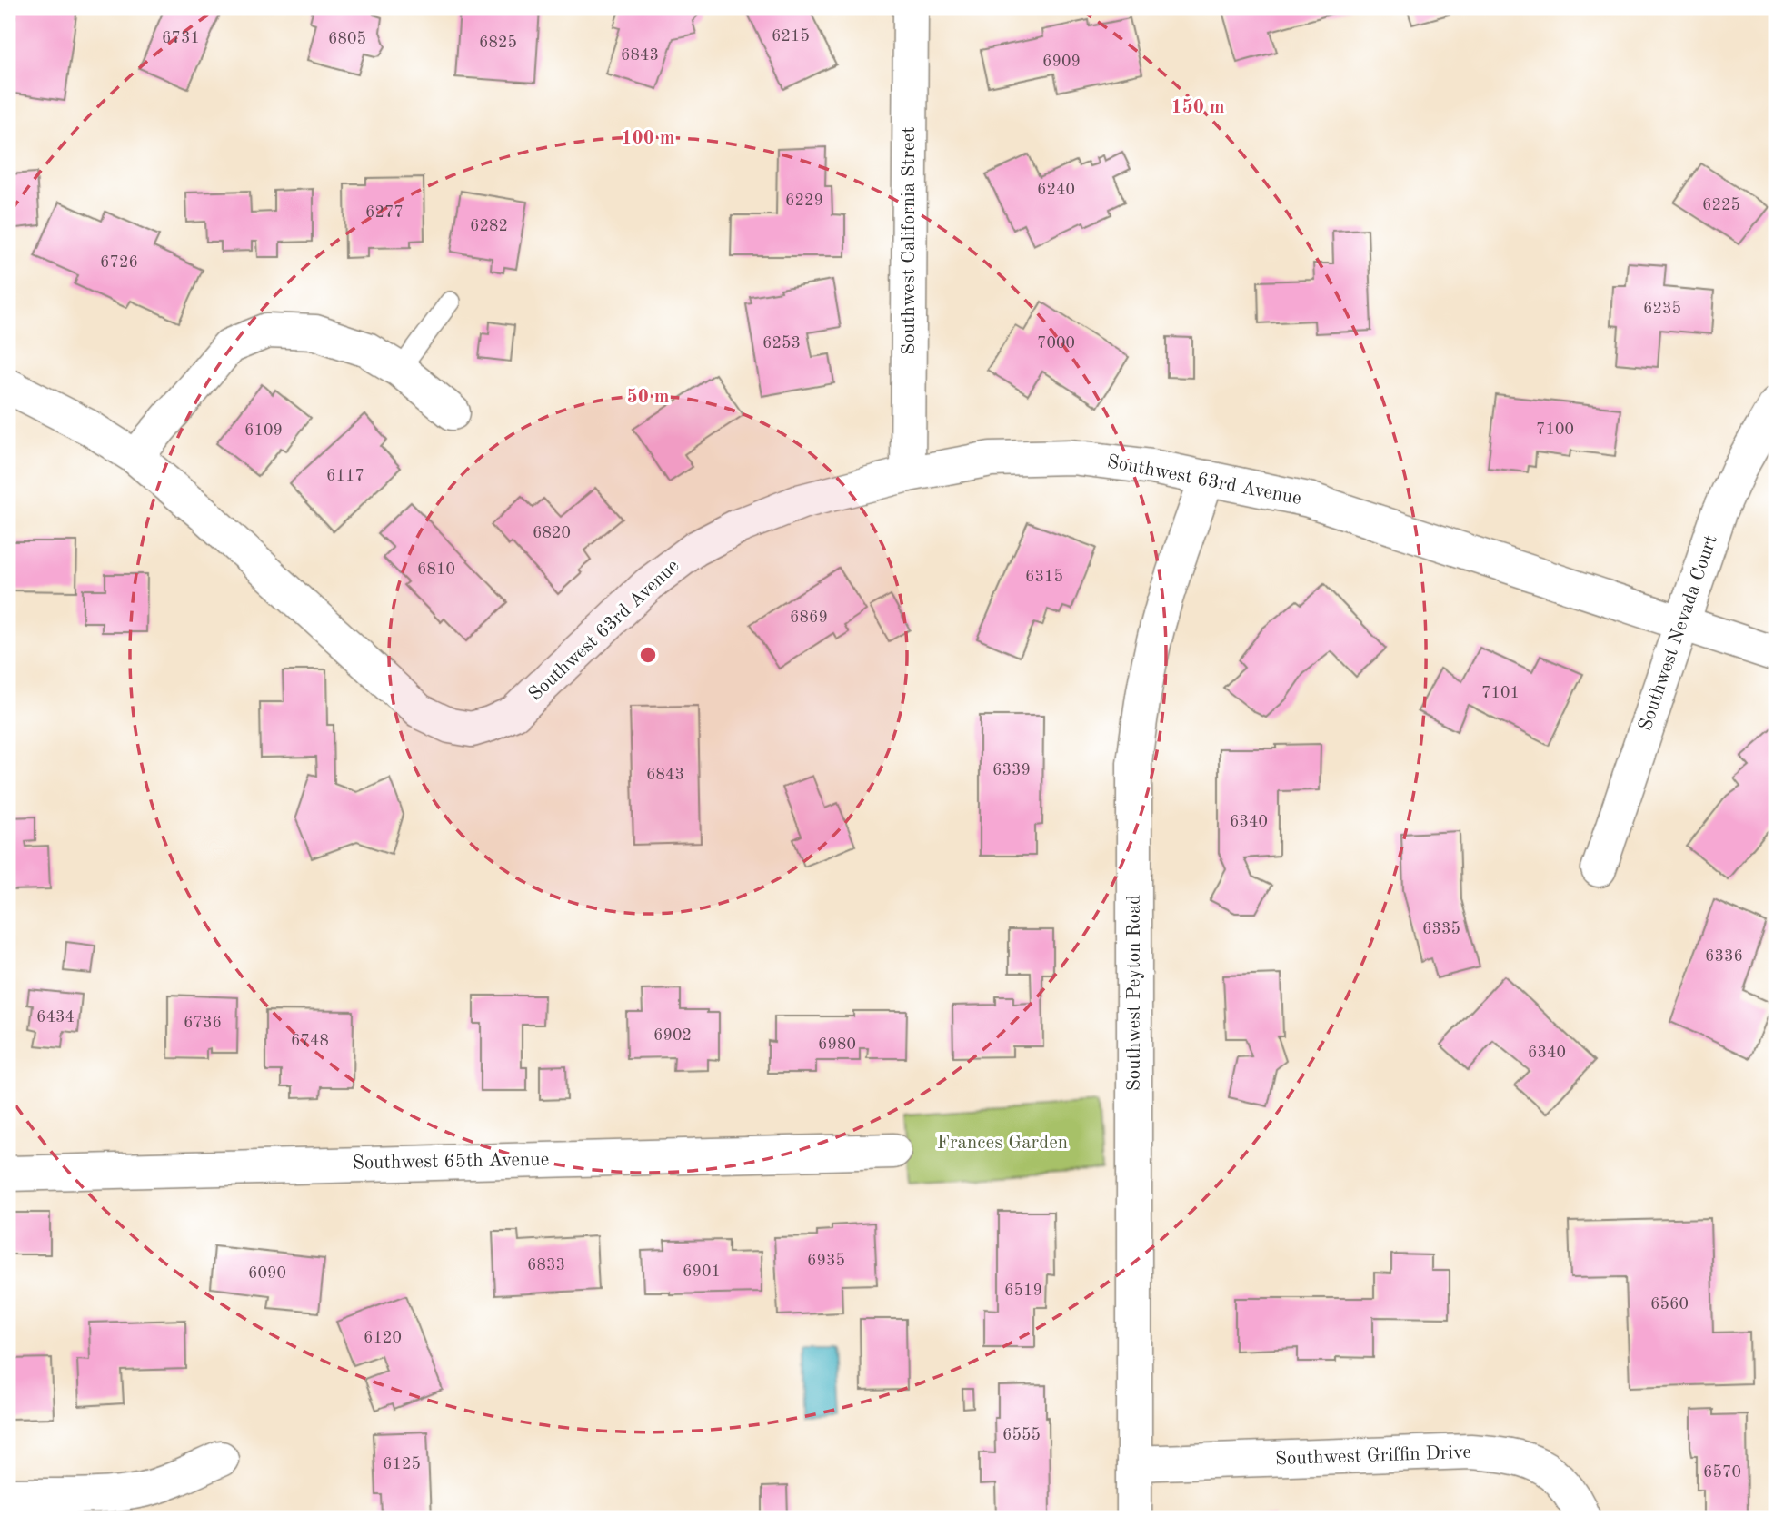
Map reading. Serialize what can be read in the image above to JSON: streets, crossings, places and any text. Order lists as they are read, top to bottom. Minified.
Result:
{"streets":{"street":["Southwest California Street","Southwest 63rd Avenue","Southwest Nevada Court","Southwest Peyton Road","Southwest 65th Avenue","Southwest Griffin Drive"]},"crossings":[["Southwest California Street","Southwest 63rd Avenue"],["Southwest 63rd Avenue","Southwest Nevada Court"],["Southwest 63rd Avenue","Southwest Peyton Road"],["Southwest Peyton Road","Southwest Griffin Drive"]],"parks":["Frances Garden"],"house_numbers":["6215","6731","6805","6825","6843","6909","6240","6229","6225","6277","6282","6726","6235","6253","7000","7100","6109","6117","6820","6810","6315","6869","7101","6339","6843","6340","6335","6336","6434","6736","6902","6748","6980","6340","6935","6833","6901","6090","6519","6560","6120","6555","6125","6570"],"rings":["150 m","100 m","50 m"]}
